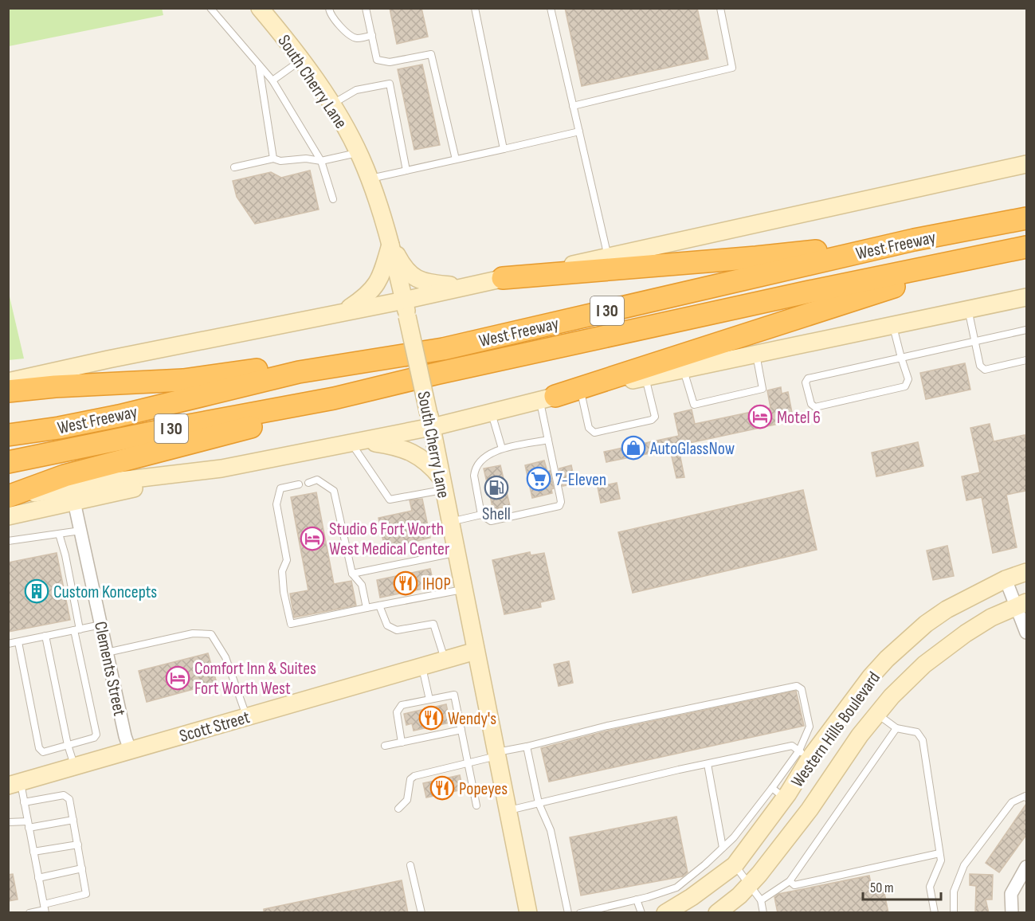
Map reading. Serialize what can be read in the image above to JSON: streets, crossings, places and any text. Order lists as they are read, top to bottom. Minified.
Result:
{"streets":{"highway":["West Freeway","I 30"],"main road":["South Cherry Lane","Scott Street","Western Hills Boulevard"],"street":["Clements Street"]},"crossings":[["South Cherry Lane","Scott Street"],["Clements Street","Scott Street"]],"places":{"hotel":["Motel 6","Studio 6 Fort Worth West Medical Center","Comfort Inn & Suites Fort Worth West"],"shop":["AutoGlassNow"],"supermarket":["7-Eleven"],"fuel station":["Shell"],"restaurant":["IHOP","Wendy's","Popeyes"],"building":["Custom Koncepts"]},"scale_bar":"50 m"}
